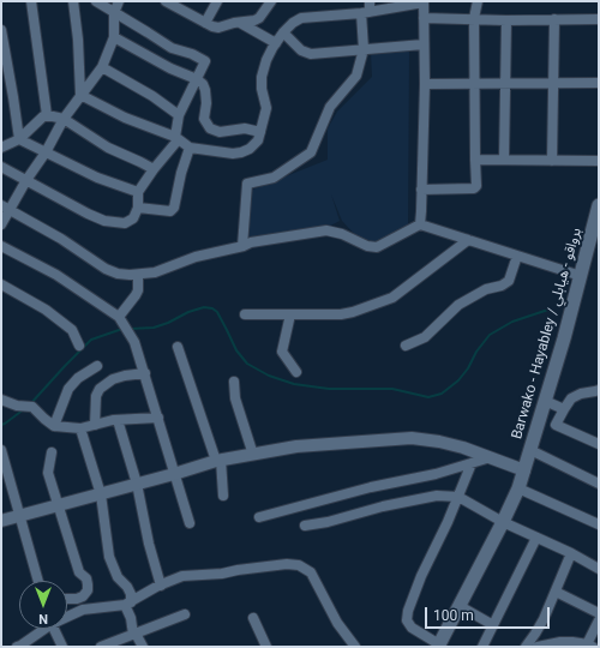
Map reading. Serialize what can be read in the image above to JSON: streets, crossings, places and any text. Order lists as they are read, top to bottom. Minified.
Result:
{"streets":{"main road":["Barwako - Hayabley / برواقو - هيابلي"]},"scale_bar":"100 m","north":"bottom"}
